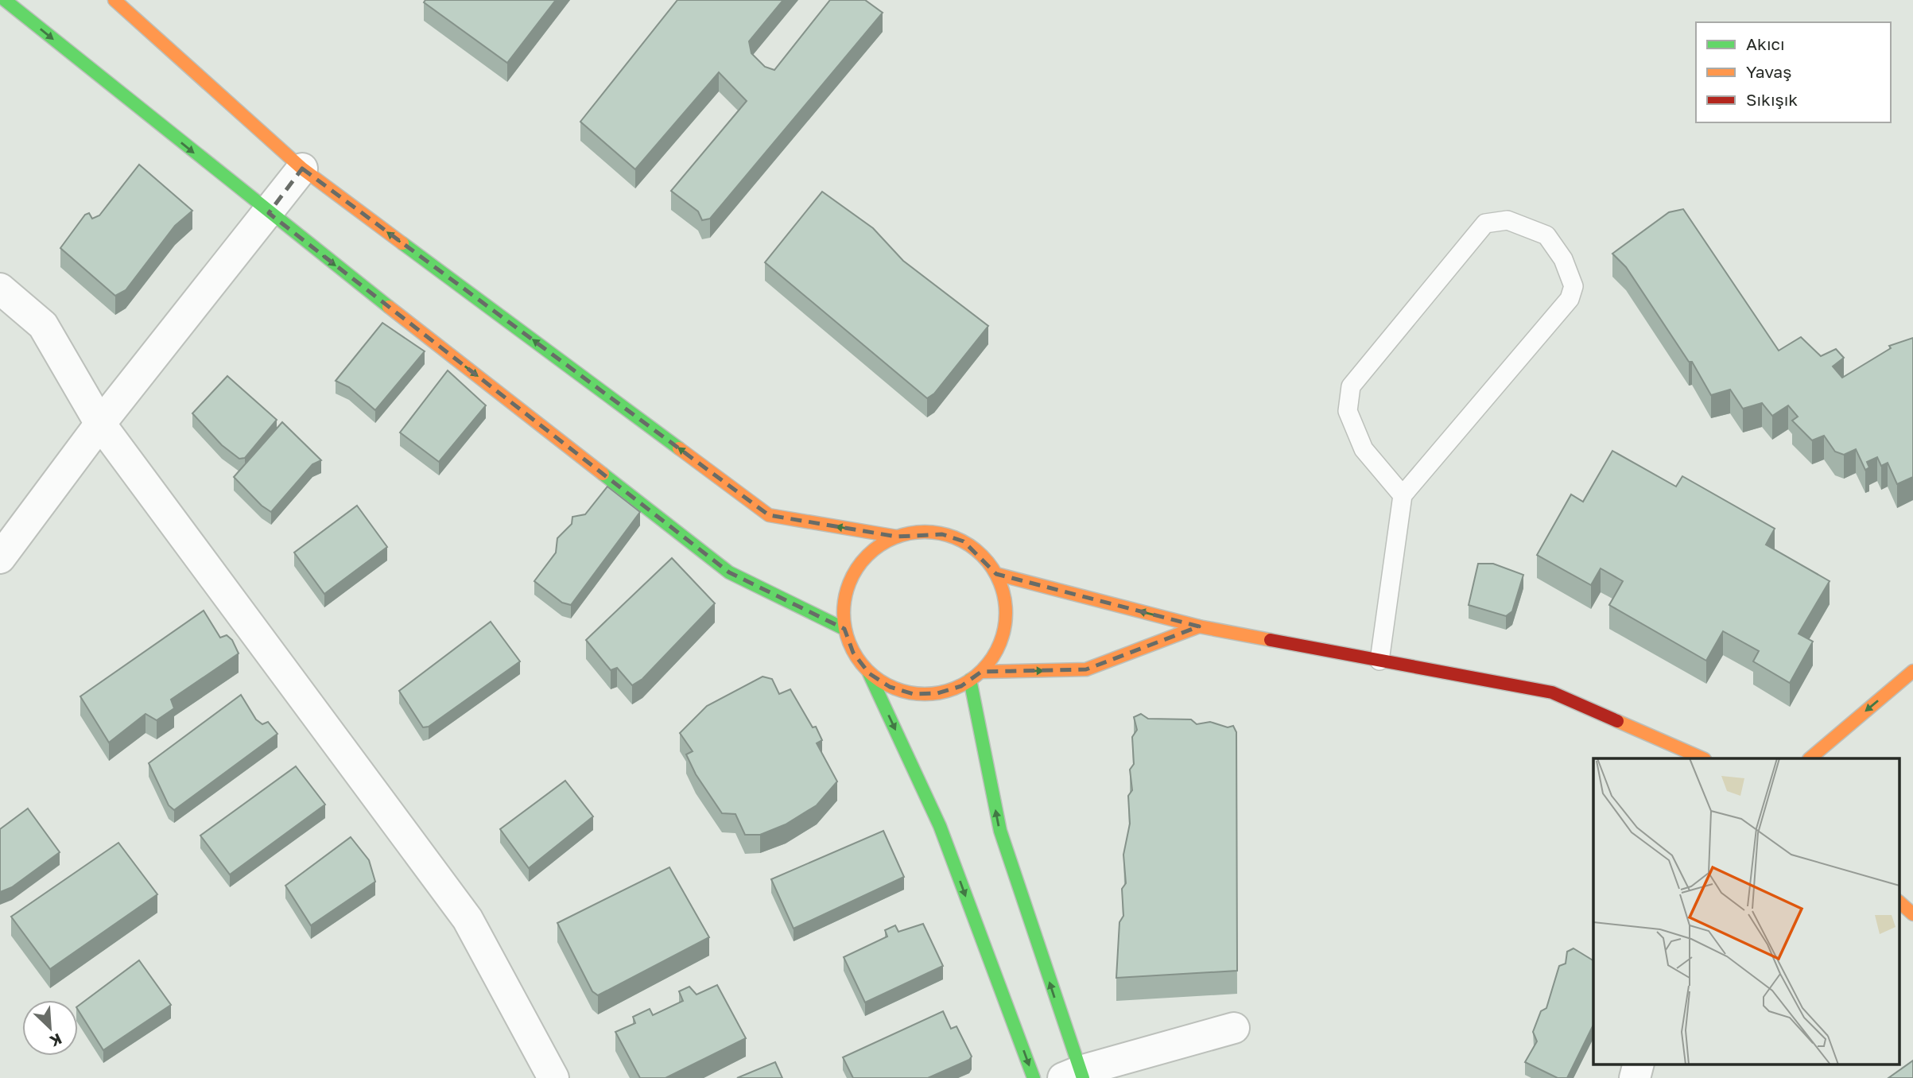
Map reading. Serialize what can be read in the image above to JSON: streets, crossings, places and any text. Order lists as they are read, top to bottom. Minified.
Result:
{"legend":["Akıcı","Yavaş","Sıkışık"],"north":"bottom right"}
